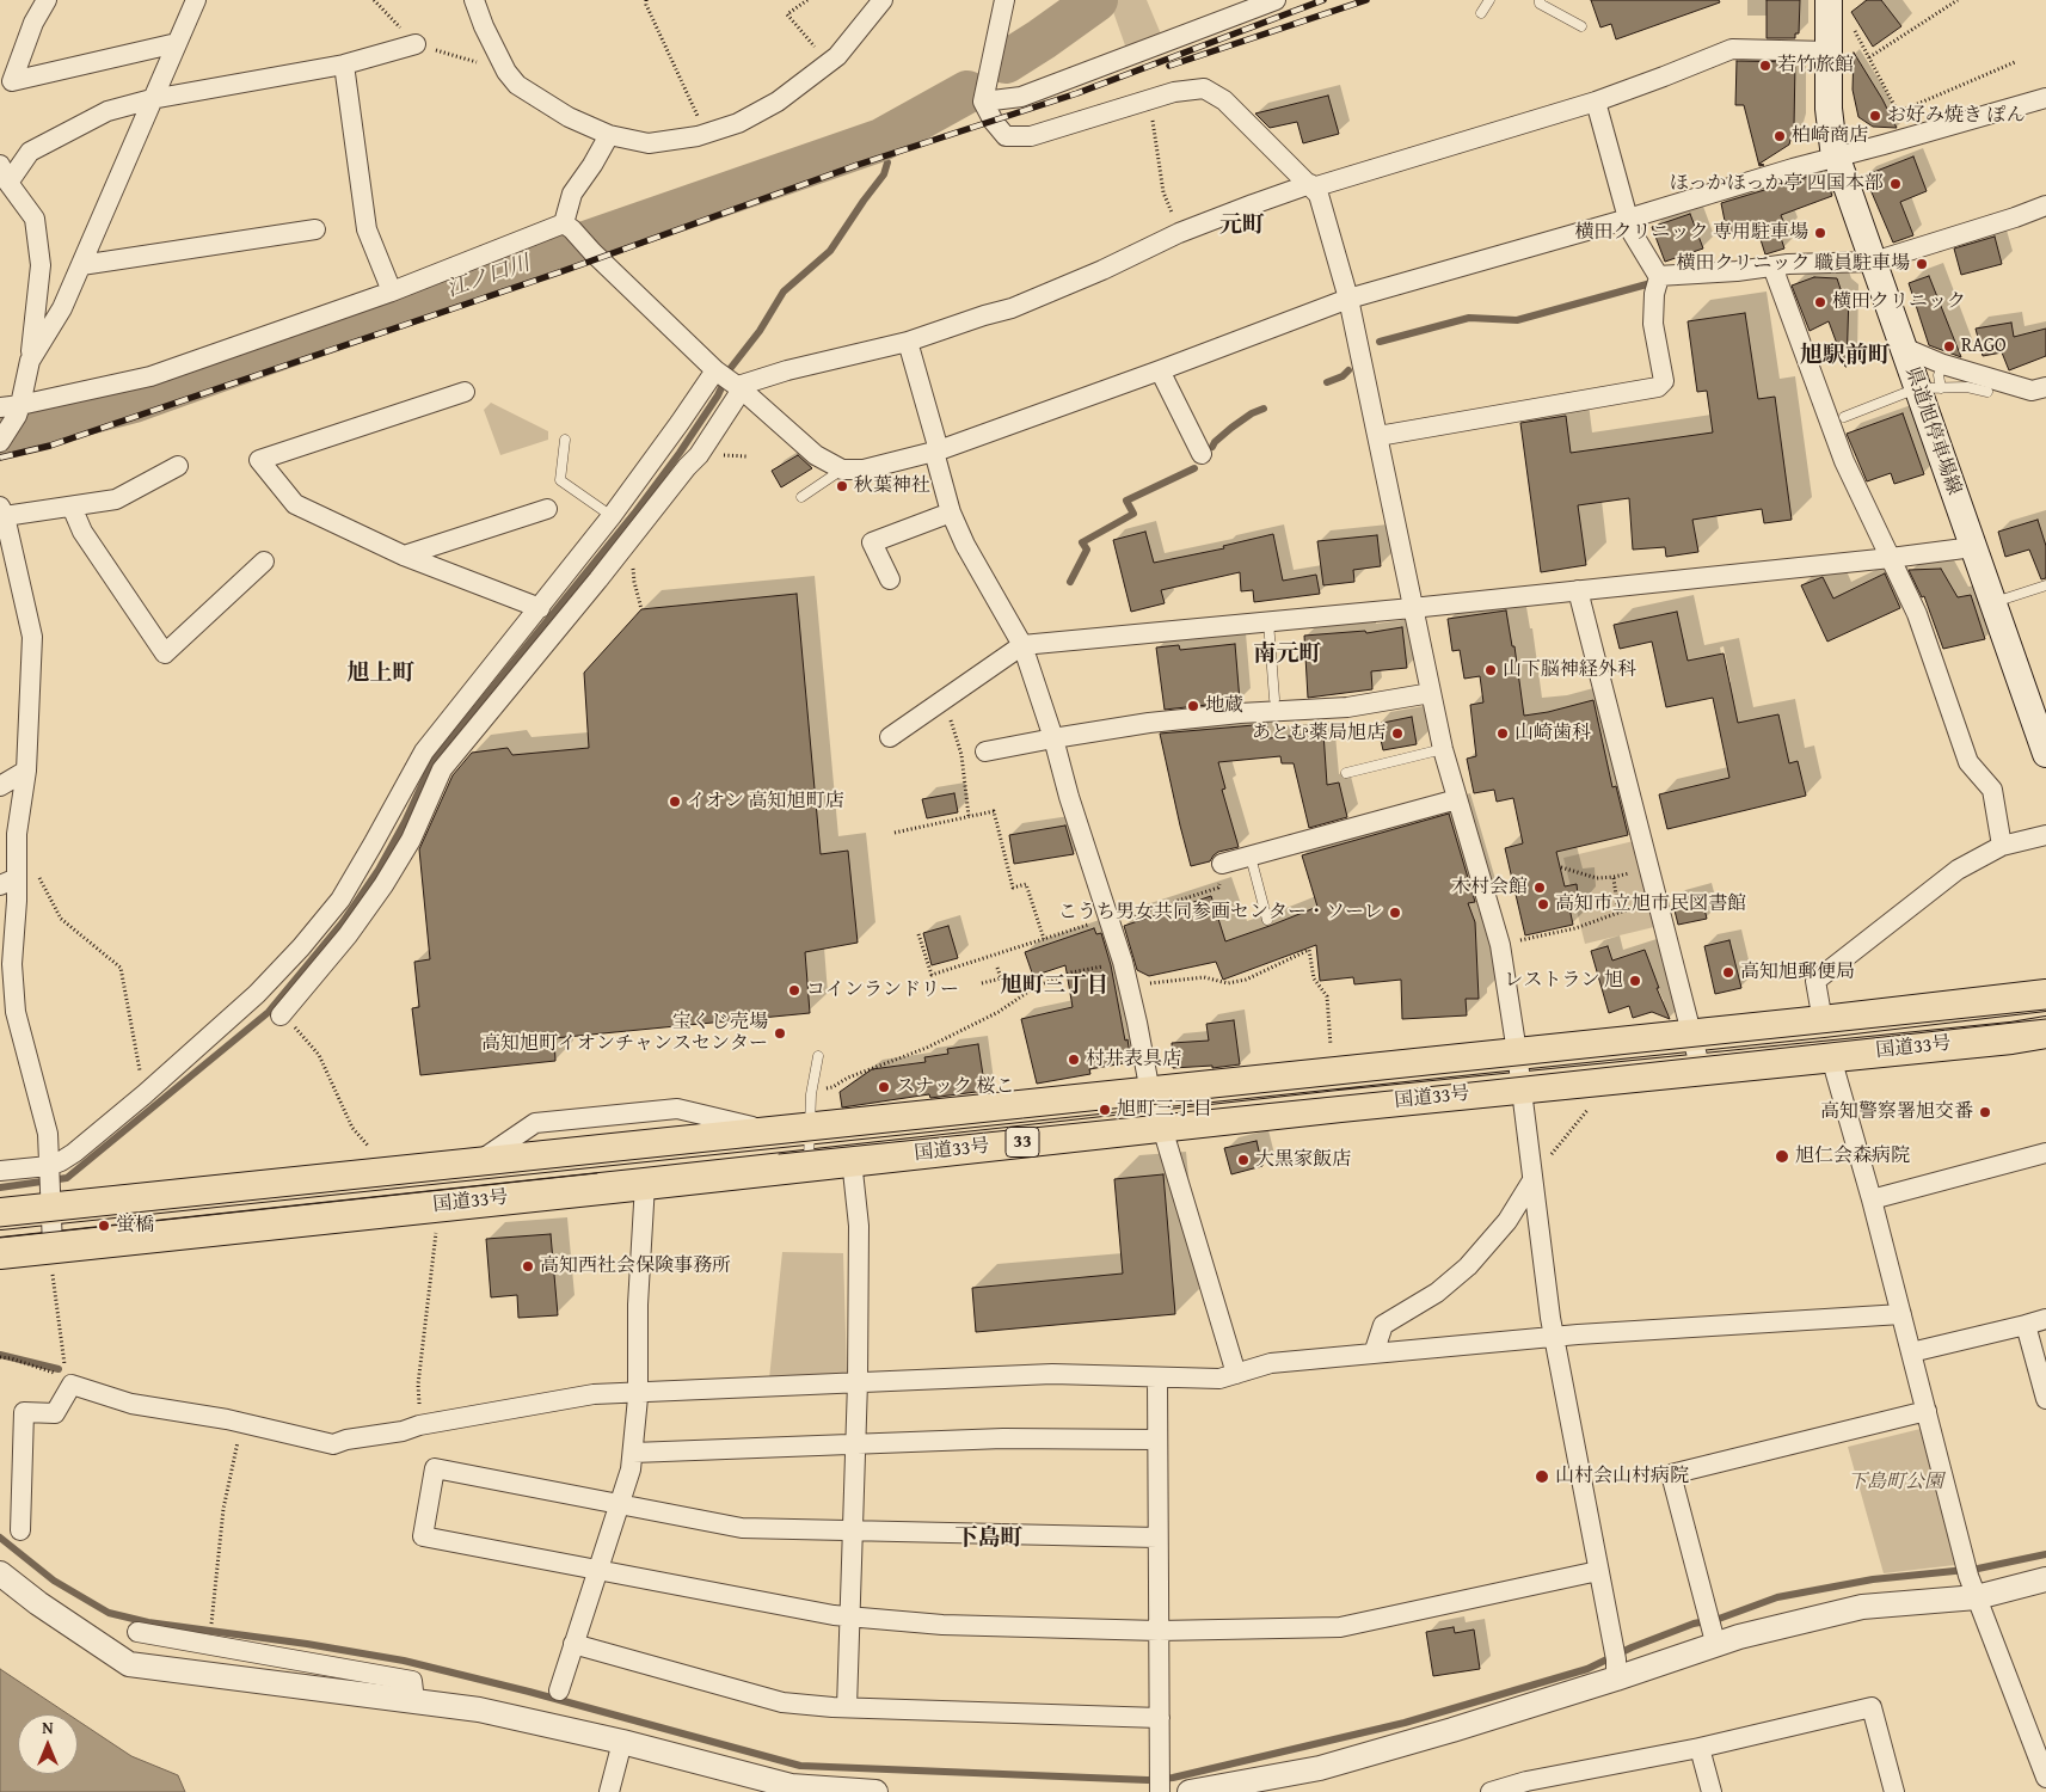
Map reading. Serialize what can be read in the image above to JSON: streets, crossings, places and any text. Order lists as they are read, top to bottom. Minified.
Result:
{"streets":{"highway":["国道33号","33"],"main road":["県道旭停車場線"]},"districts":["元町","旭駅前町","南元町","旭上町","旭町三丁目","下島町"],"water":["江ノ口川"],"parks":["下島町公園"],"places":["若竹旅館","お好み焼き ぽん","柏崎商店","ほっかほっか亭 四国本部","横田クリニック 専用駐車場","横田クリニック 職員駐車場","横田クリニック","RAGO","秋葉神社","山下脳神経外科","地蔵","あとむ薬局旭店","山崎歯科","イオン 高知旭町店","木村会館","高知市立旭市民図書館","こうち男女共同参画センター・ソーレ","高知旭郵便局","レストラン 旭","コインランドリー","宝くじ売場 高知旭町イオンチャンスセンター","村井表具店","スナック 桜こ","旭町三丁目","高知警察署旭交番","旭仁会森病院","大黒家飯店","蛍橋","高知西社会保険事務所","山村会山村病院"],"north":"top"}
